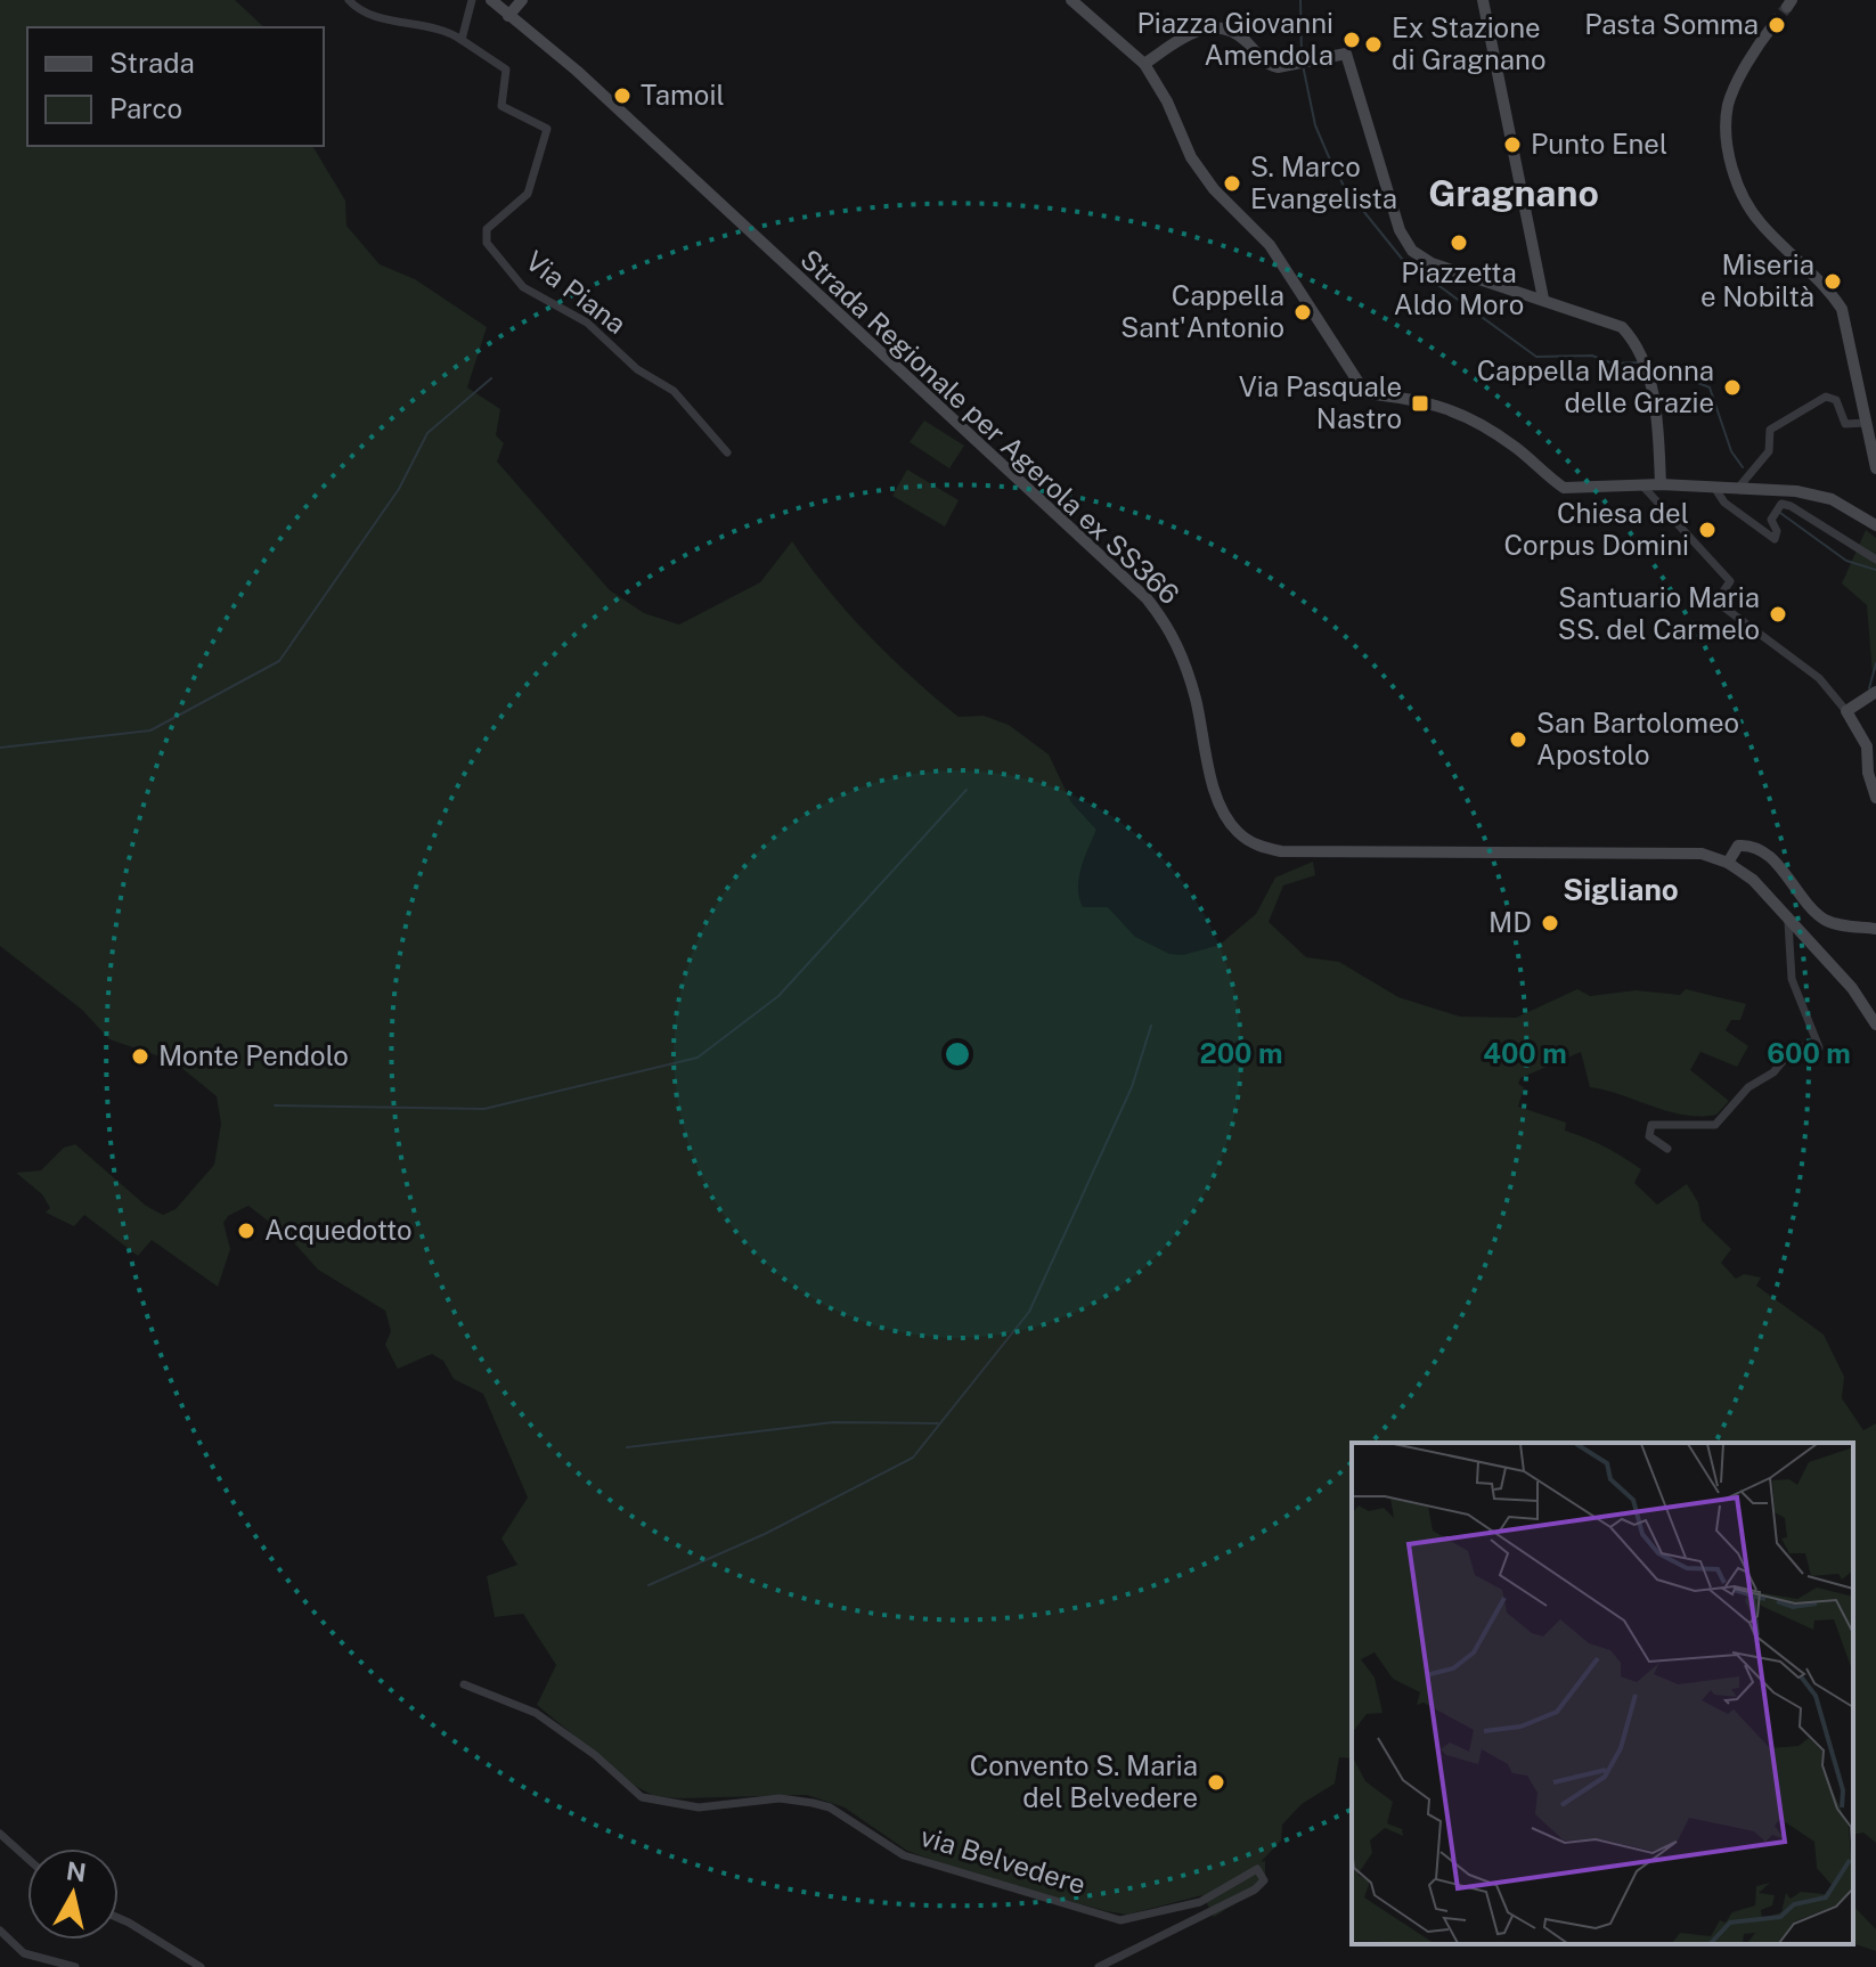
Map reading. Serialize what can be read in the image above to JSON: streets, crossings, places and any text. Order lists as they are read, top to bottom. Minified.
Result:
{"streets":{"street":["Via Piana","Strada Regionale per Agerola ex SS366","via Belvedere"]},"districts":["Gragnano","Sigliano"],"places":{"other":["Pasta Somma","Piazza Giovanni Amendola","Ex Stazione di Gragnano","Tamoil","Punto Enel","S. Marco Evangelista","Piazzetta Aldo Moro","Miseria e Nobiltà","Cappella Sant'Antonio","Cappella Madonna delle Grazie","Chiesa del Corpus Domini","Santuario Maria SS. del Carmelo","San Bartolomeo Apostolo","MD","Monte Pendolo","Acquedotto","Convento S. Maria del Belvedere"],"transit":["Via Pasquale Nastro"]},"legend":["Strada","Parco"],"north":"top","rings":["200 m","400 m","600 m"]}
